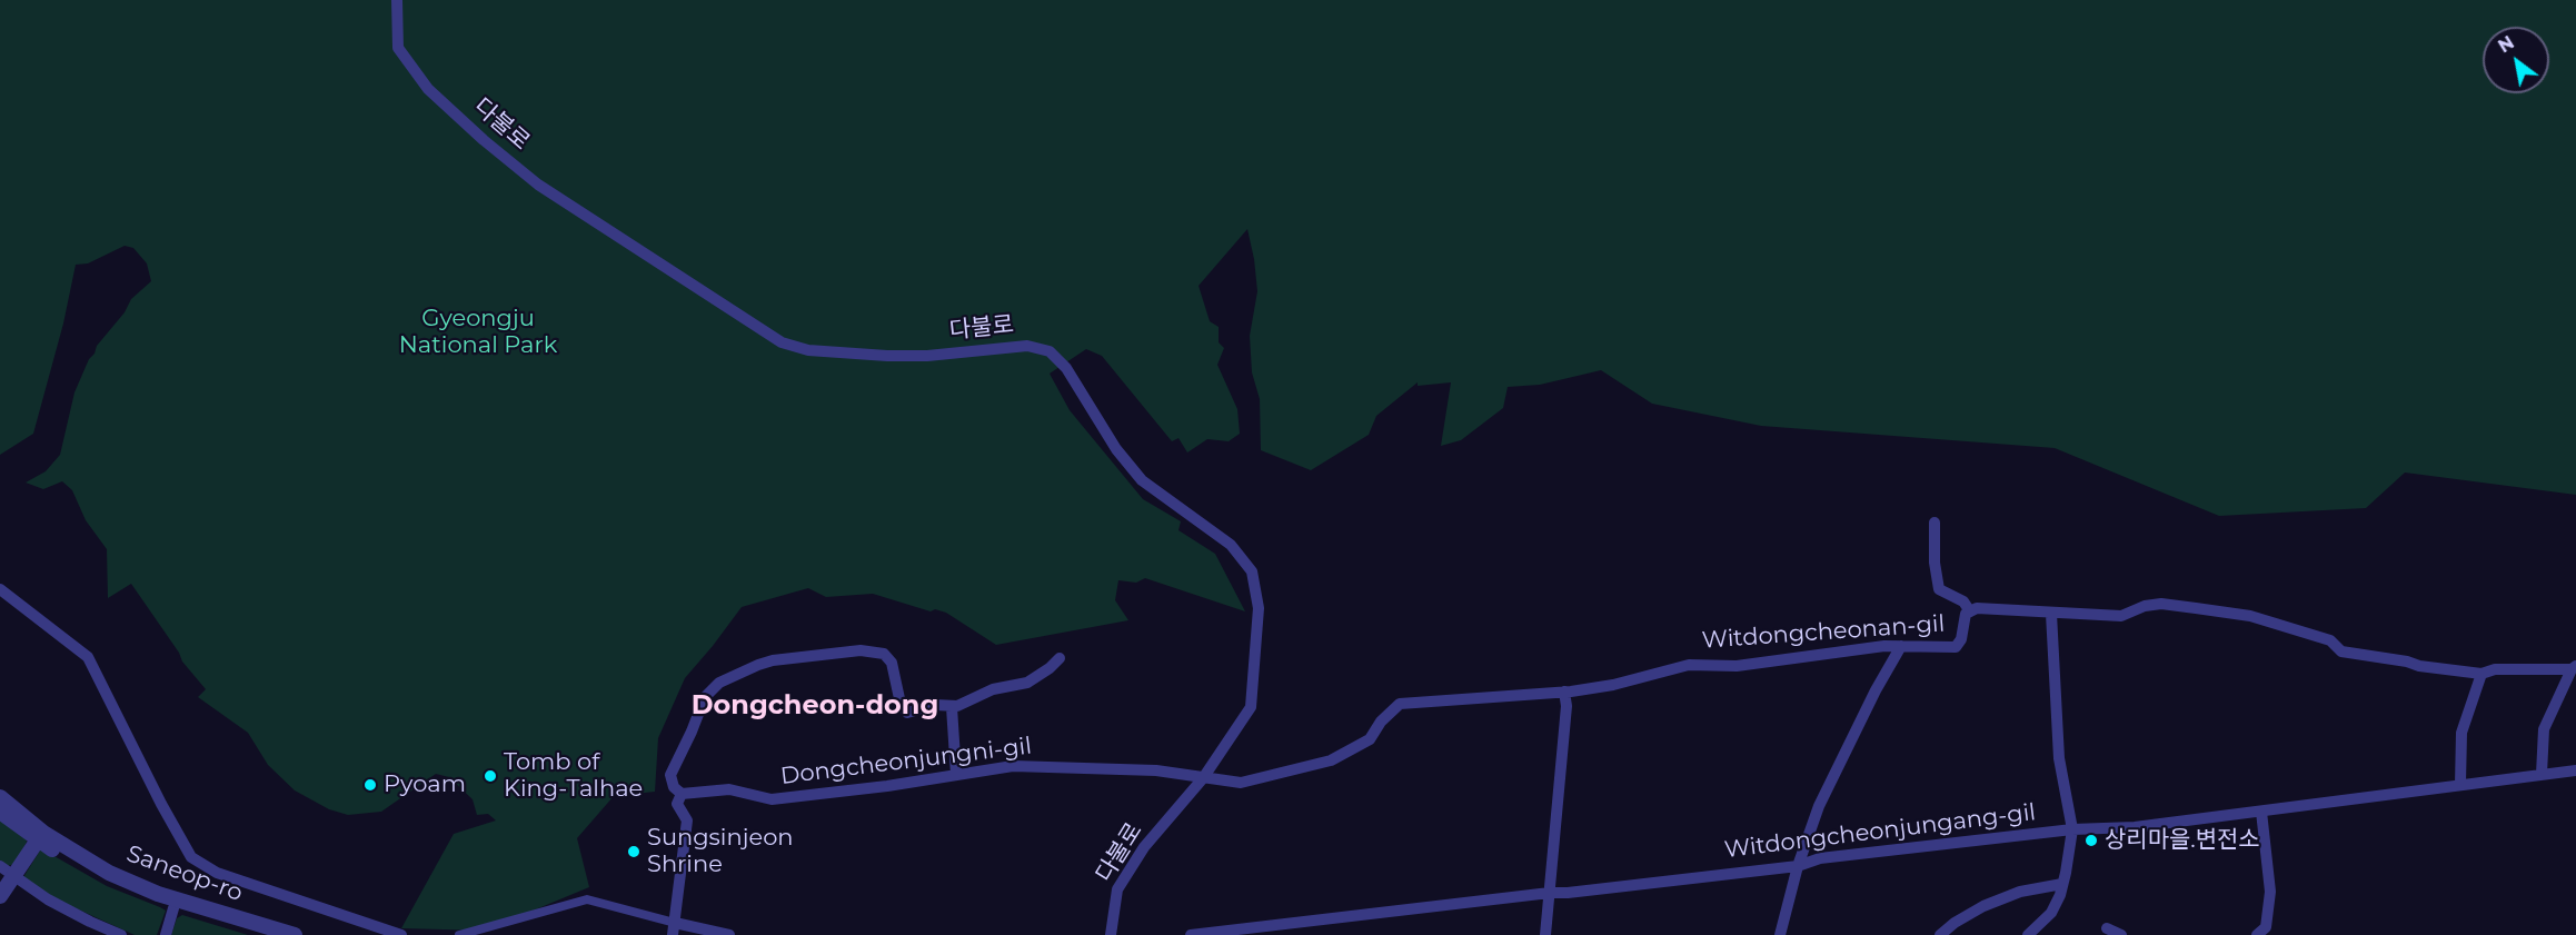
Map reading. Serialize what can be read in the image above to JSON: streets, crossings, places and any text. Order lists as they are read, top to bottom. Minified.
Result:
{"streets":{"street":["다불로","Witdongcheonan-gil","Dongcheonjungni-gil","Witdongcheonjungang-gil","Saneop-ro"]},"crossings":[["다불로","Witdongcheonan-gil"],["다불로","Dongcheonjungni-gil"],["Witdongcheonan-gil","Dongcheonjungni-gil"]],"districts":["Dongcheon-dong"],"parks":["Gyeongju National Park"],"places":["Tomb of King-Talhae","Pyoam","상리마을.변전소","Sungsinjeon Shrine"],"north":"top left"}
